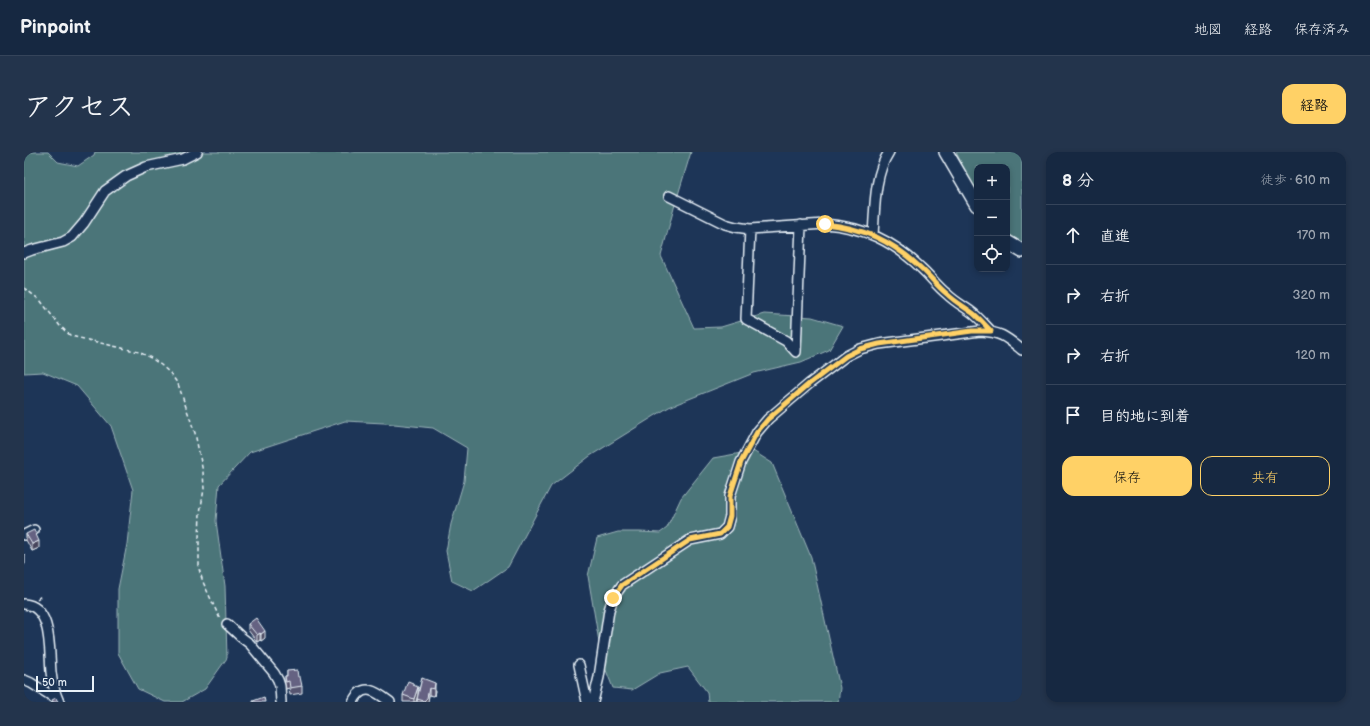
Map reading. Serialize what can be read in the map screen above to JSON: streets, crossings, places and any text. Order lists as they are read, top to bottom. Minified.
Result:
{"scale_bar":"50 m","page":{"header":"Pinpoint","nav":["地図","経路","保存済み"],"title":"アクセス","buttons":["経路",["保存","共有"]],"heading":["8 分","徒歩 · 610 m"],"map_buttons":["+","−"],"list":[["直進","170 m"],["右折","320 m"],["右折","120 m"],"目的地に到着"],"scale":"50 m"}}
